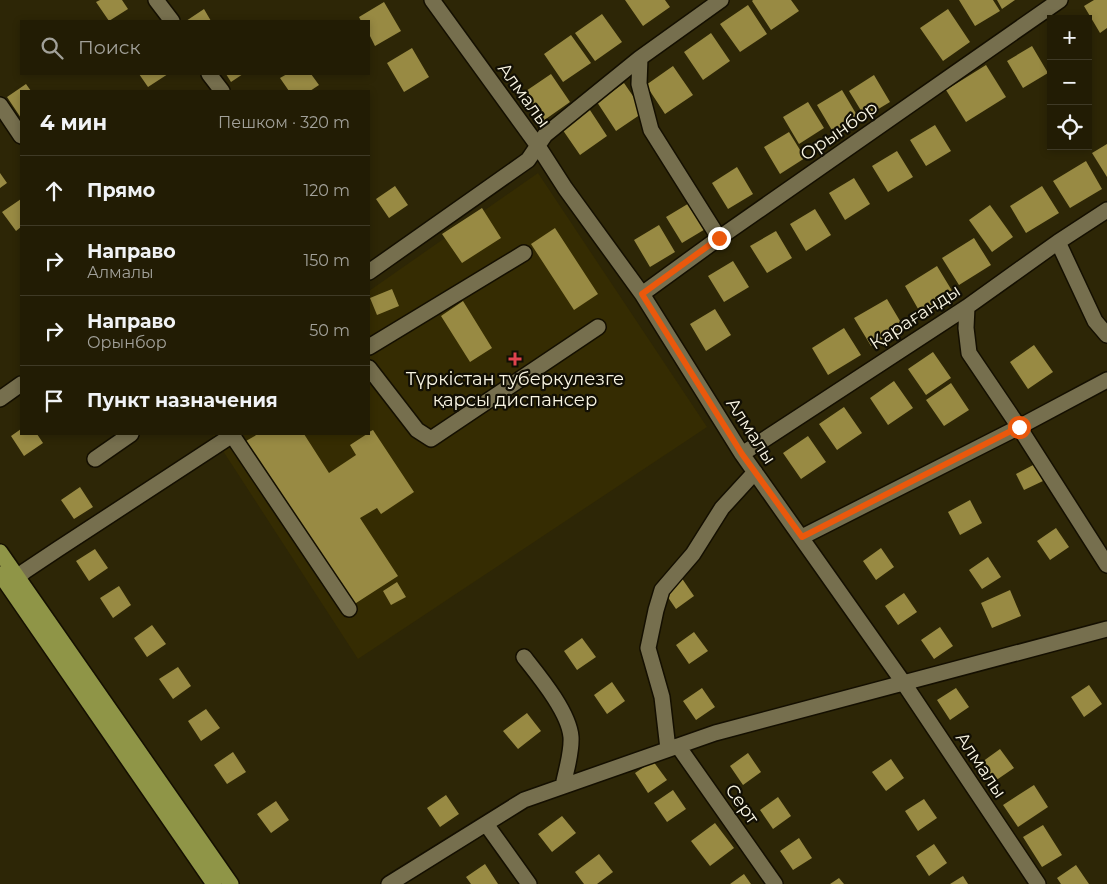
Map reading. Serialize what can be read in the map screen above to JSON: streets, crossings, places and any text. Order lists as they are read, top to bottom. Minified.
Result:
{"streets":{"street":["Алмалы","Орынбор","Қарағанды","Серт"]},"crossings":[["Алмалы","Орынбор"],["Алмалы","Қарағанды"]],"places":{"health":["Түркістан туберкулезге қарсы диспансер"]},"page":{"map_buttons":["+","−"],"search":"Поиск","heading":["4 мин","Пешком · 320 m"],"list":[["Прямо","120 m"],["Направо","Алмалы","150 m"],["Направо","Орынбор","50 m"],"Пункт назначения"]}}
